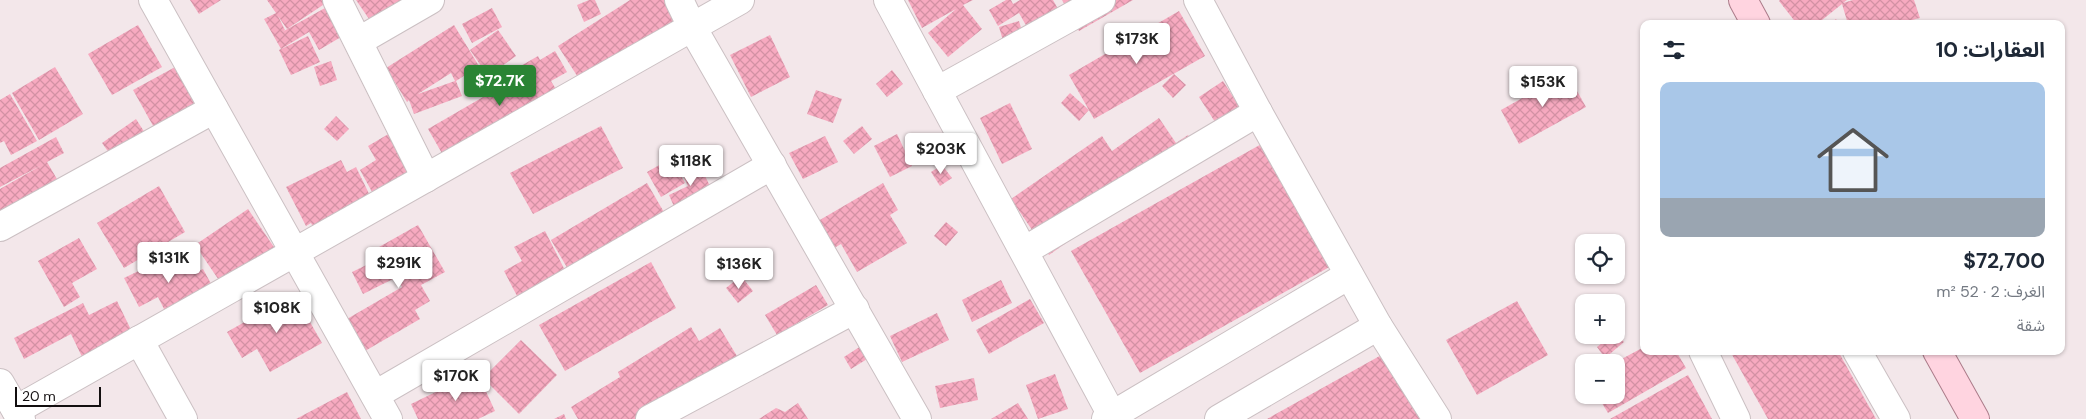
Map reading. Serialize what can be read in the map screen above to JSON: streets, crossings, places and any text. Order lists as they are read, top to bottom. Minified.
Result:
{"scale_bar":"20 m","page":{"heading":"العقارات: 10","price":["$173K","$72.7K","$153K","$203K","$118K","$131K","$291K","$136K","$108K","$170K"],"list":[{"name":"$72,700","note":"الغرف: 2 · 52 m² · شقة"}],"map_buttons":["+","−"],"scale":"20 m"}}
